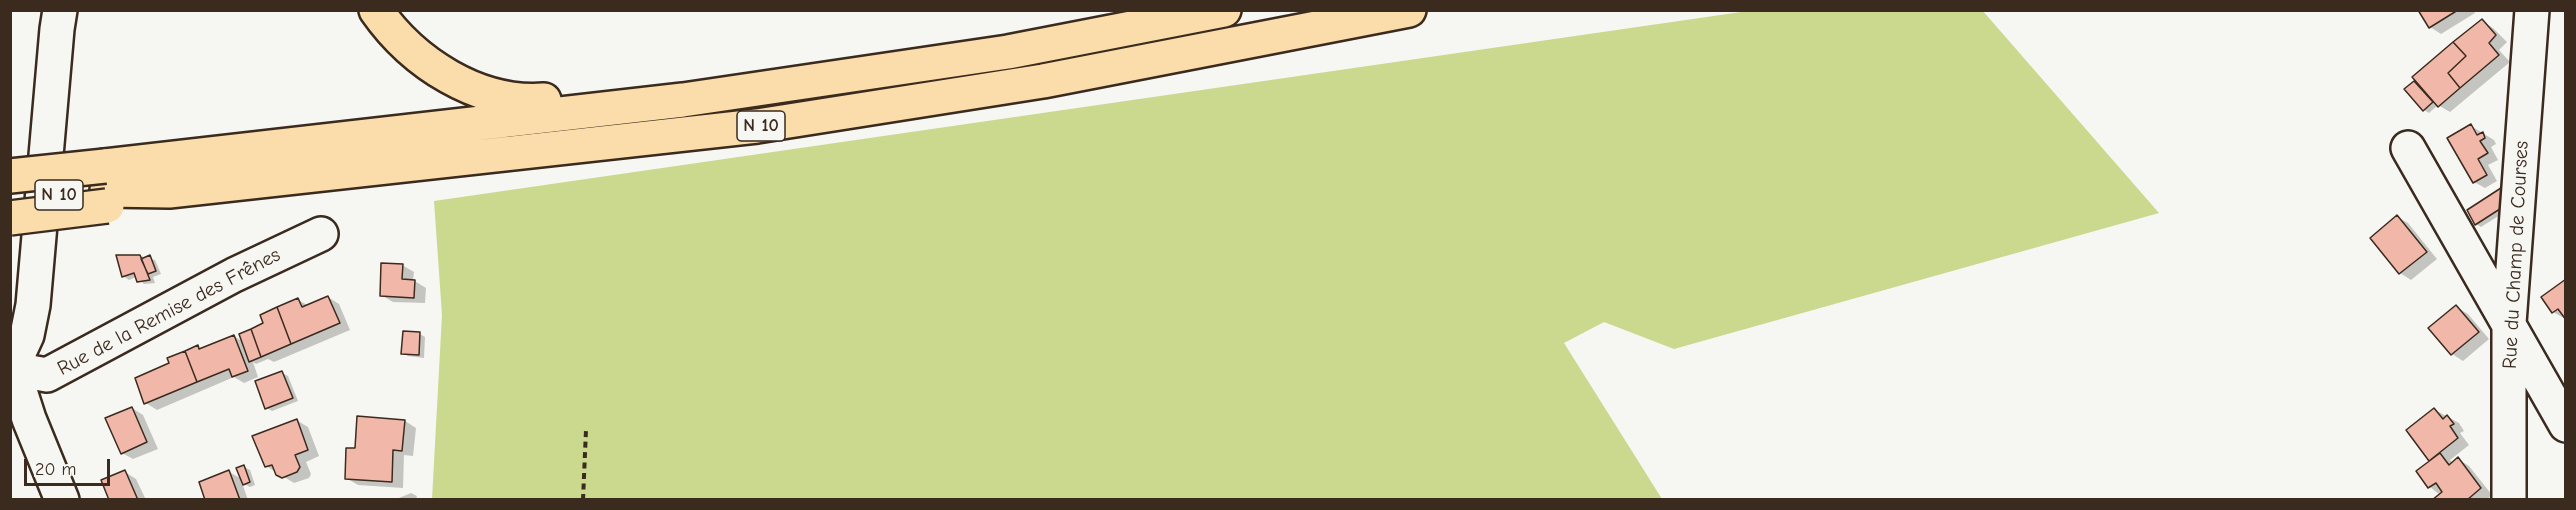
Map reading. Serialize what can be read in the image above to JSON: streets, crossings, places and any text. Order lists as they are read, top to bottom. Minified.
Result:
{"streets":{"main road":["N 10"],"street":["Rue du Champ de Courses","Rue de la Remise des Frênes"]},"scale_bar":"20 m"}
